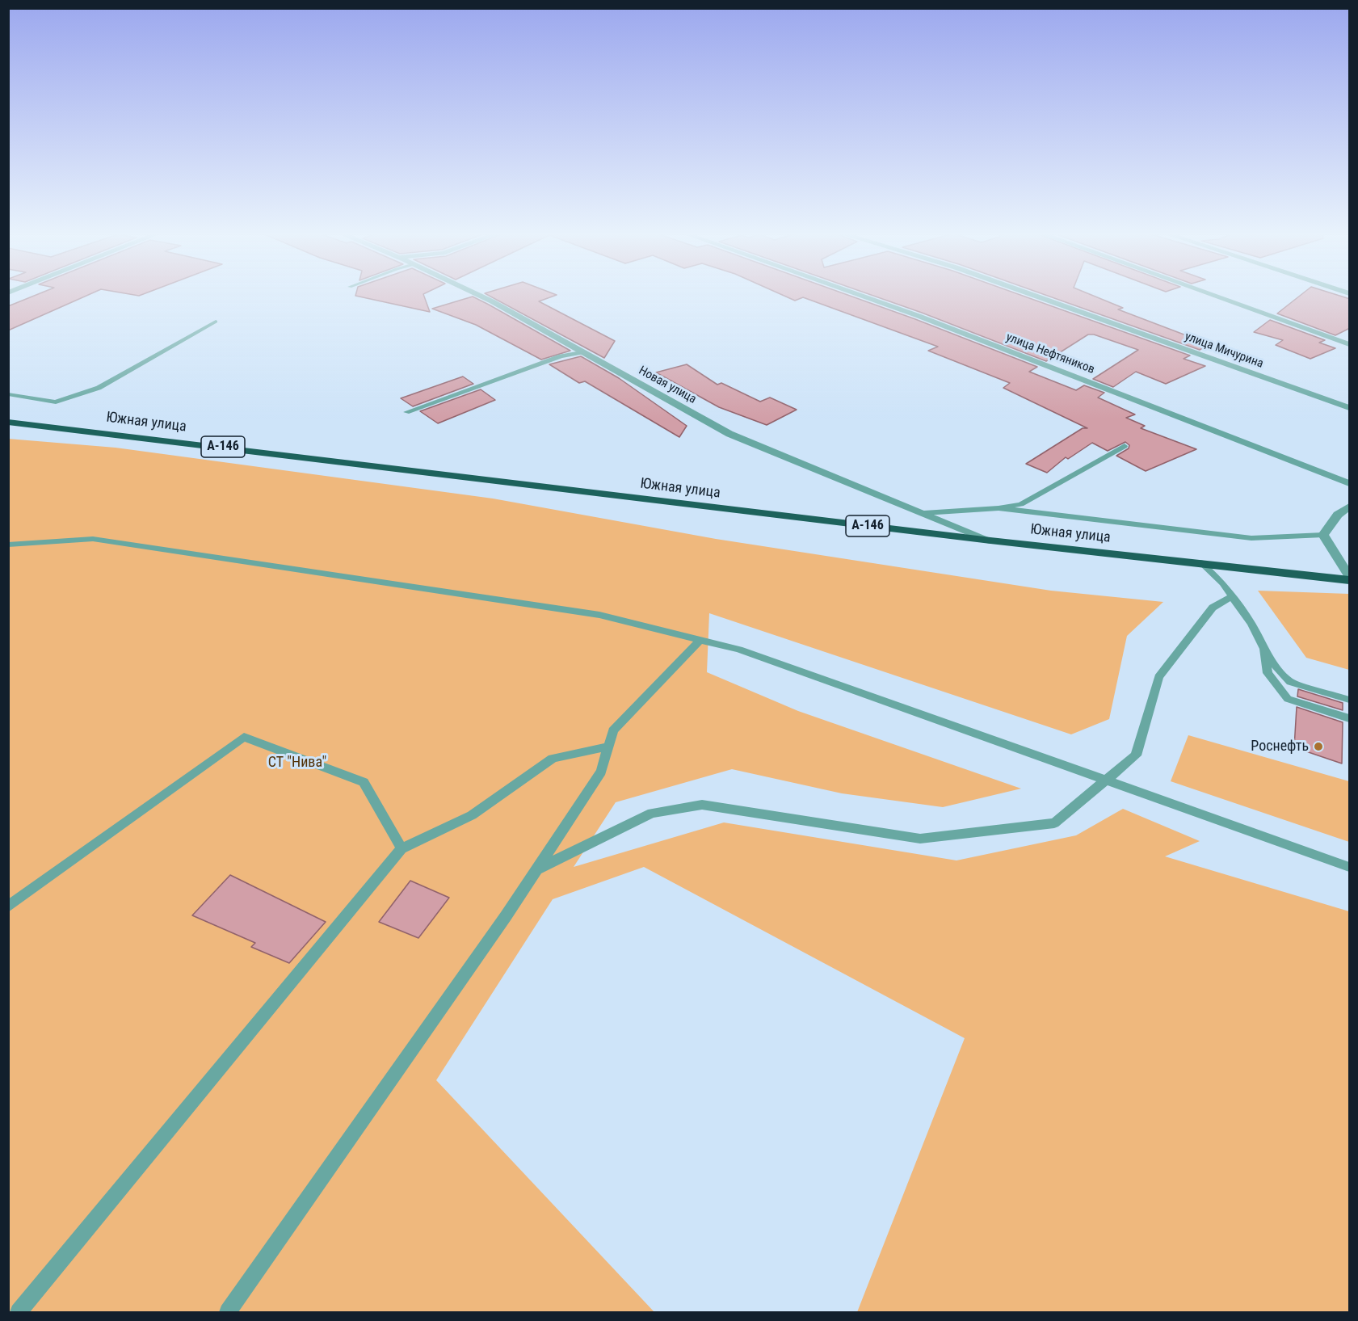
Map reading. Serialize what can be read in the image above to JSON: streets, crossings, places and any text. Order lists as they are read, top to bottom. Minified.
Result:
{"streets":{"highway":["Южная улица","А-146"],"street":["улица Мичурина","улица Нефтяников","Новая улица"]},"crossings":[["Новая улица","Южная улица"]],"parks":["СТ \"Нива\""],"places":["Роснефть"]}
